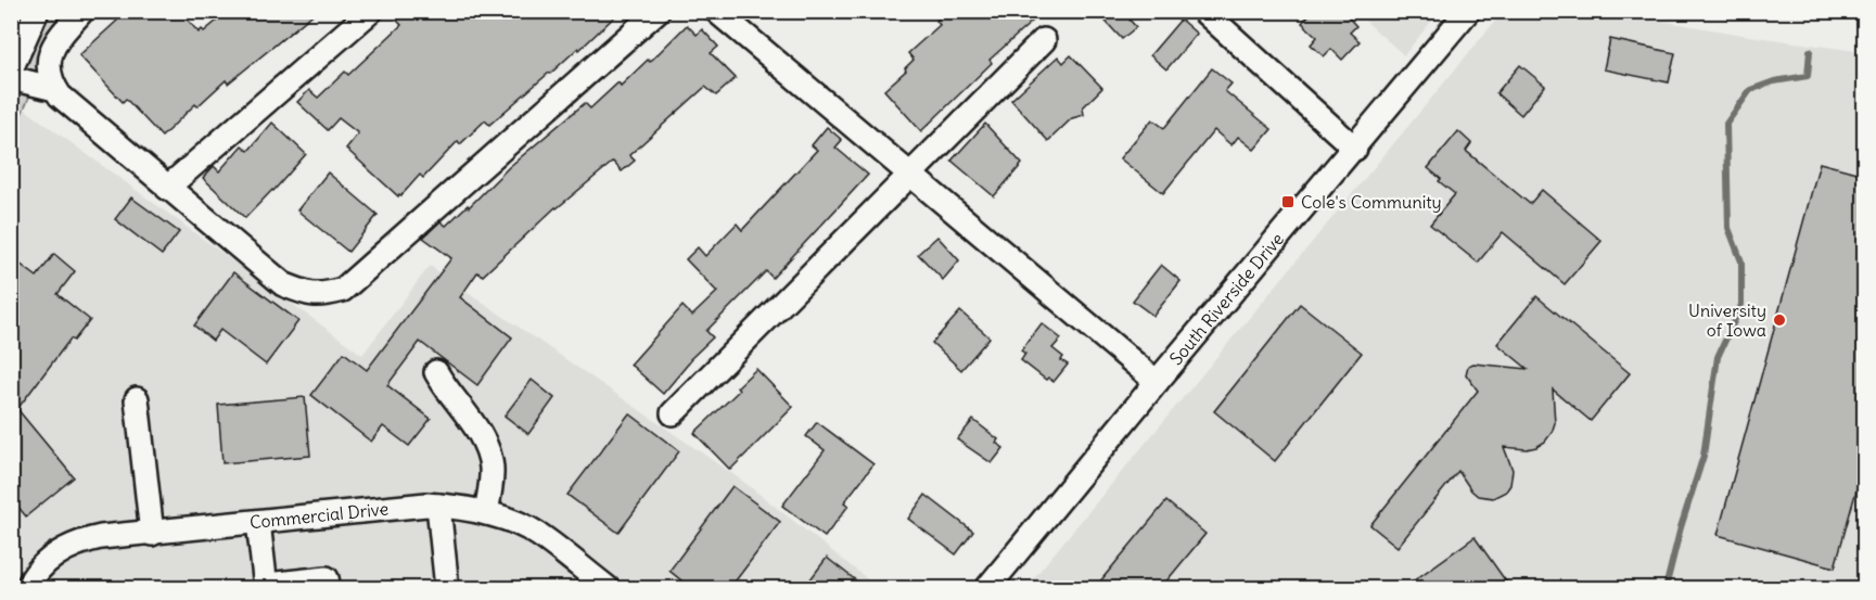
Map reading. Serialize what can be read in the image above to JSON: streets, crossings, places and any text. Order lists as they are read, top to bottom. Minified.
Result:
{"streets":{"street":["South Riverside Drive","Commercial Drive"]},"places":{"transit":["Cole's Community"],"other":["University of Iowa"]}}
